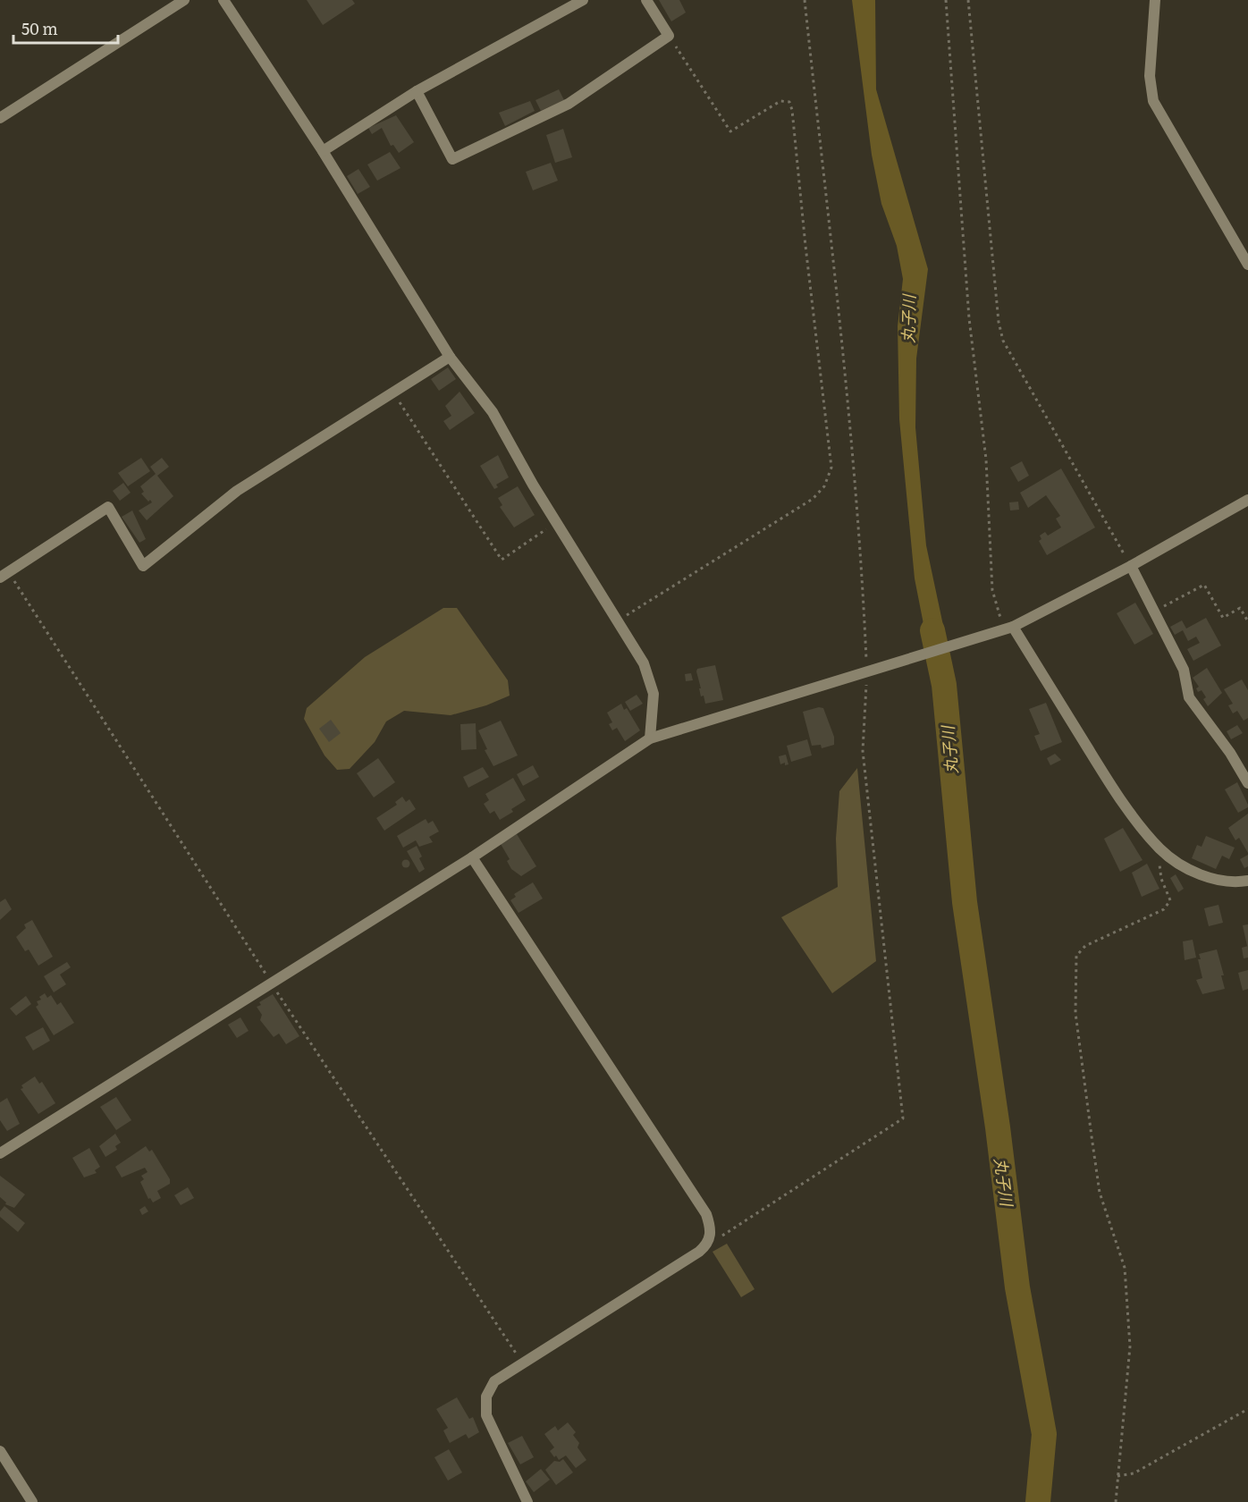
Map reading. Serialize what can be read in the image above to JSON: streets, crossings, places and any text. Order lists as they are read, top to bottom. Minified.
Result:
{"water":["丸子川"],"scale_bar":"50 m"}
